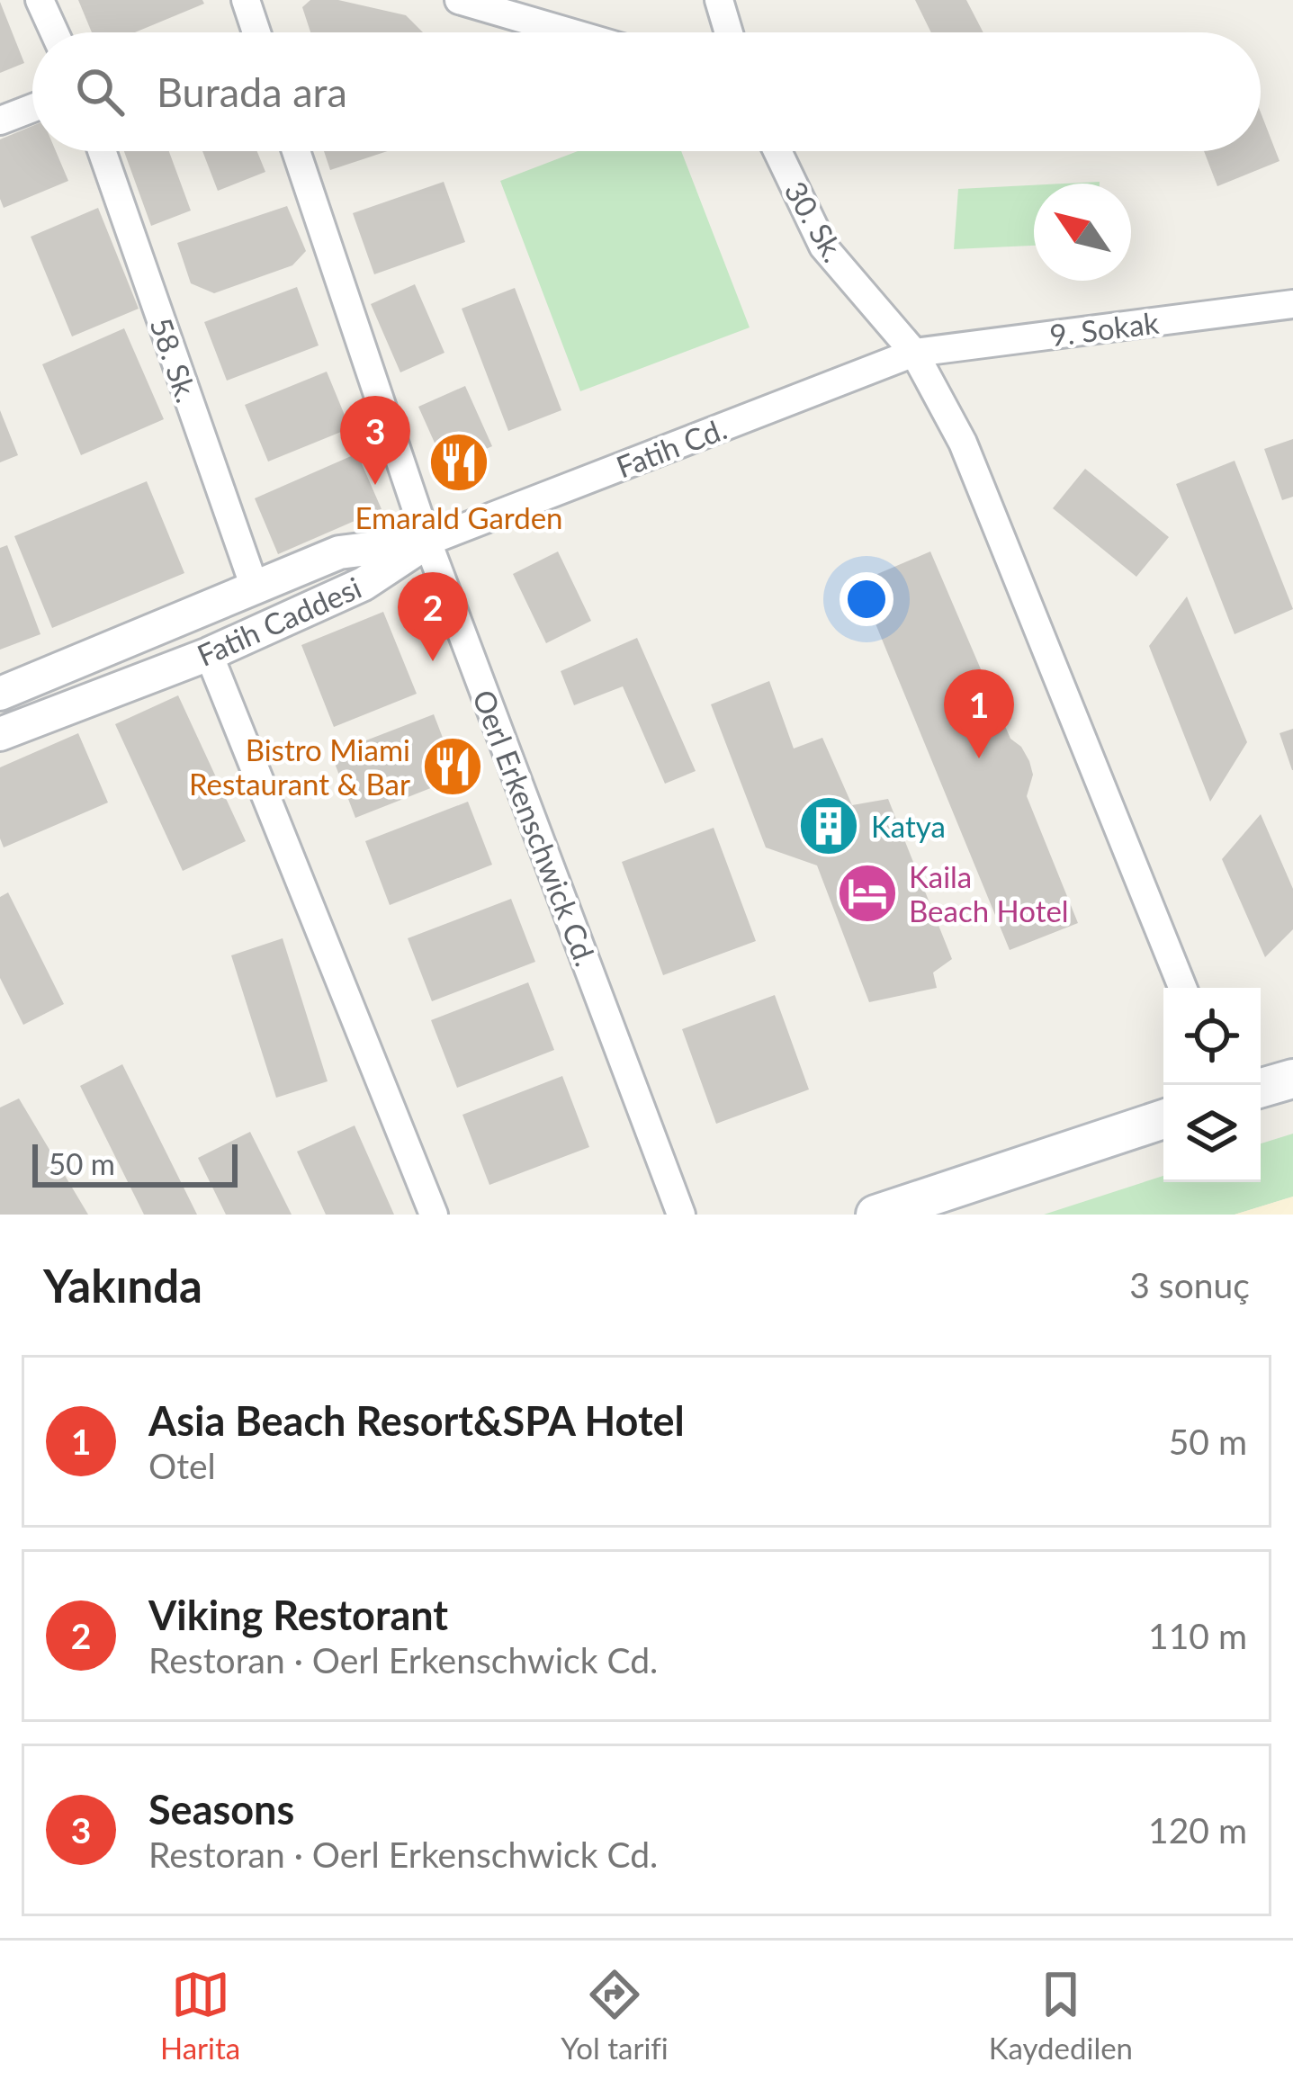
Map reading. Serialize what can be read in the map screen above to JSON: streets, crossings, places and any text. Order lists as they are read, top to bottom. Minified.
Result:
{"streets":{"street":["30. Sk.","9. Sokak","58. Sk.","Fatih Cd.","Fatih Caddesi","Oerl Erkenschwick Cd."]},"crossings":[["30. Sk.","9. Sokak"],["30. Sk.","Fatih Cd."],["9. Sokak","Fatih Cd."],["58. Sk.","Fatih Caddesi"],["Fatih Cd.","Fatih Caddesi"],["Fatih Cd.","Oerl Erkenschwick Cd."],["Fatih Caddesi","Oerl Erkenschwick Cd."]],"places":{"restaurant":["Emarald Garden","Bistro Miami Restaurant & Bar"],"building":["Katya"],"hotel":["Kaila Beach Hotel"]},"scale_bar":"50 m","north":"top left","page":{"search":"Burada ara","pins":["3","2","1"],"scale":"50 m","heading":["Yakında","3 sonuç"],"list":[{"mark":"1","name":"Asia Beach Resort&SPA Hotel","note":"Otel","value":"50 m"},{"mark":"2","name":"Viking Restorant","note":"Restoran · Oerl Erkenschwick Cd.","value":"110 m"},{"mark":"3","name":"Seasons","note":"Restoran · Oerl Erkenschwick Cd.","value":"120 m"}],"nav":["Harita","Yol tarifi","Kaydedilen"]}}
